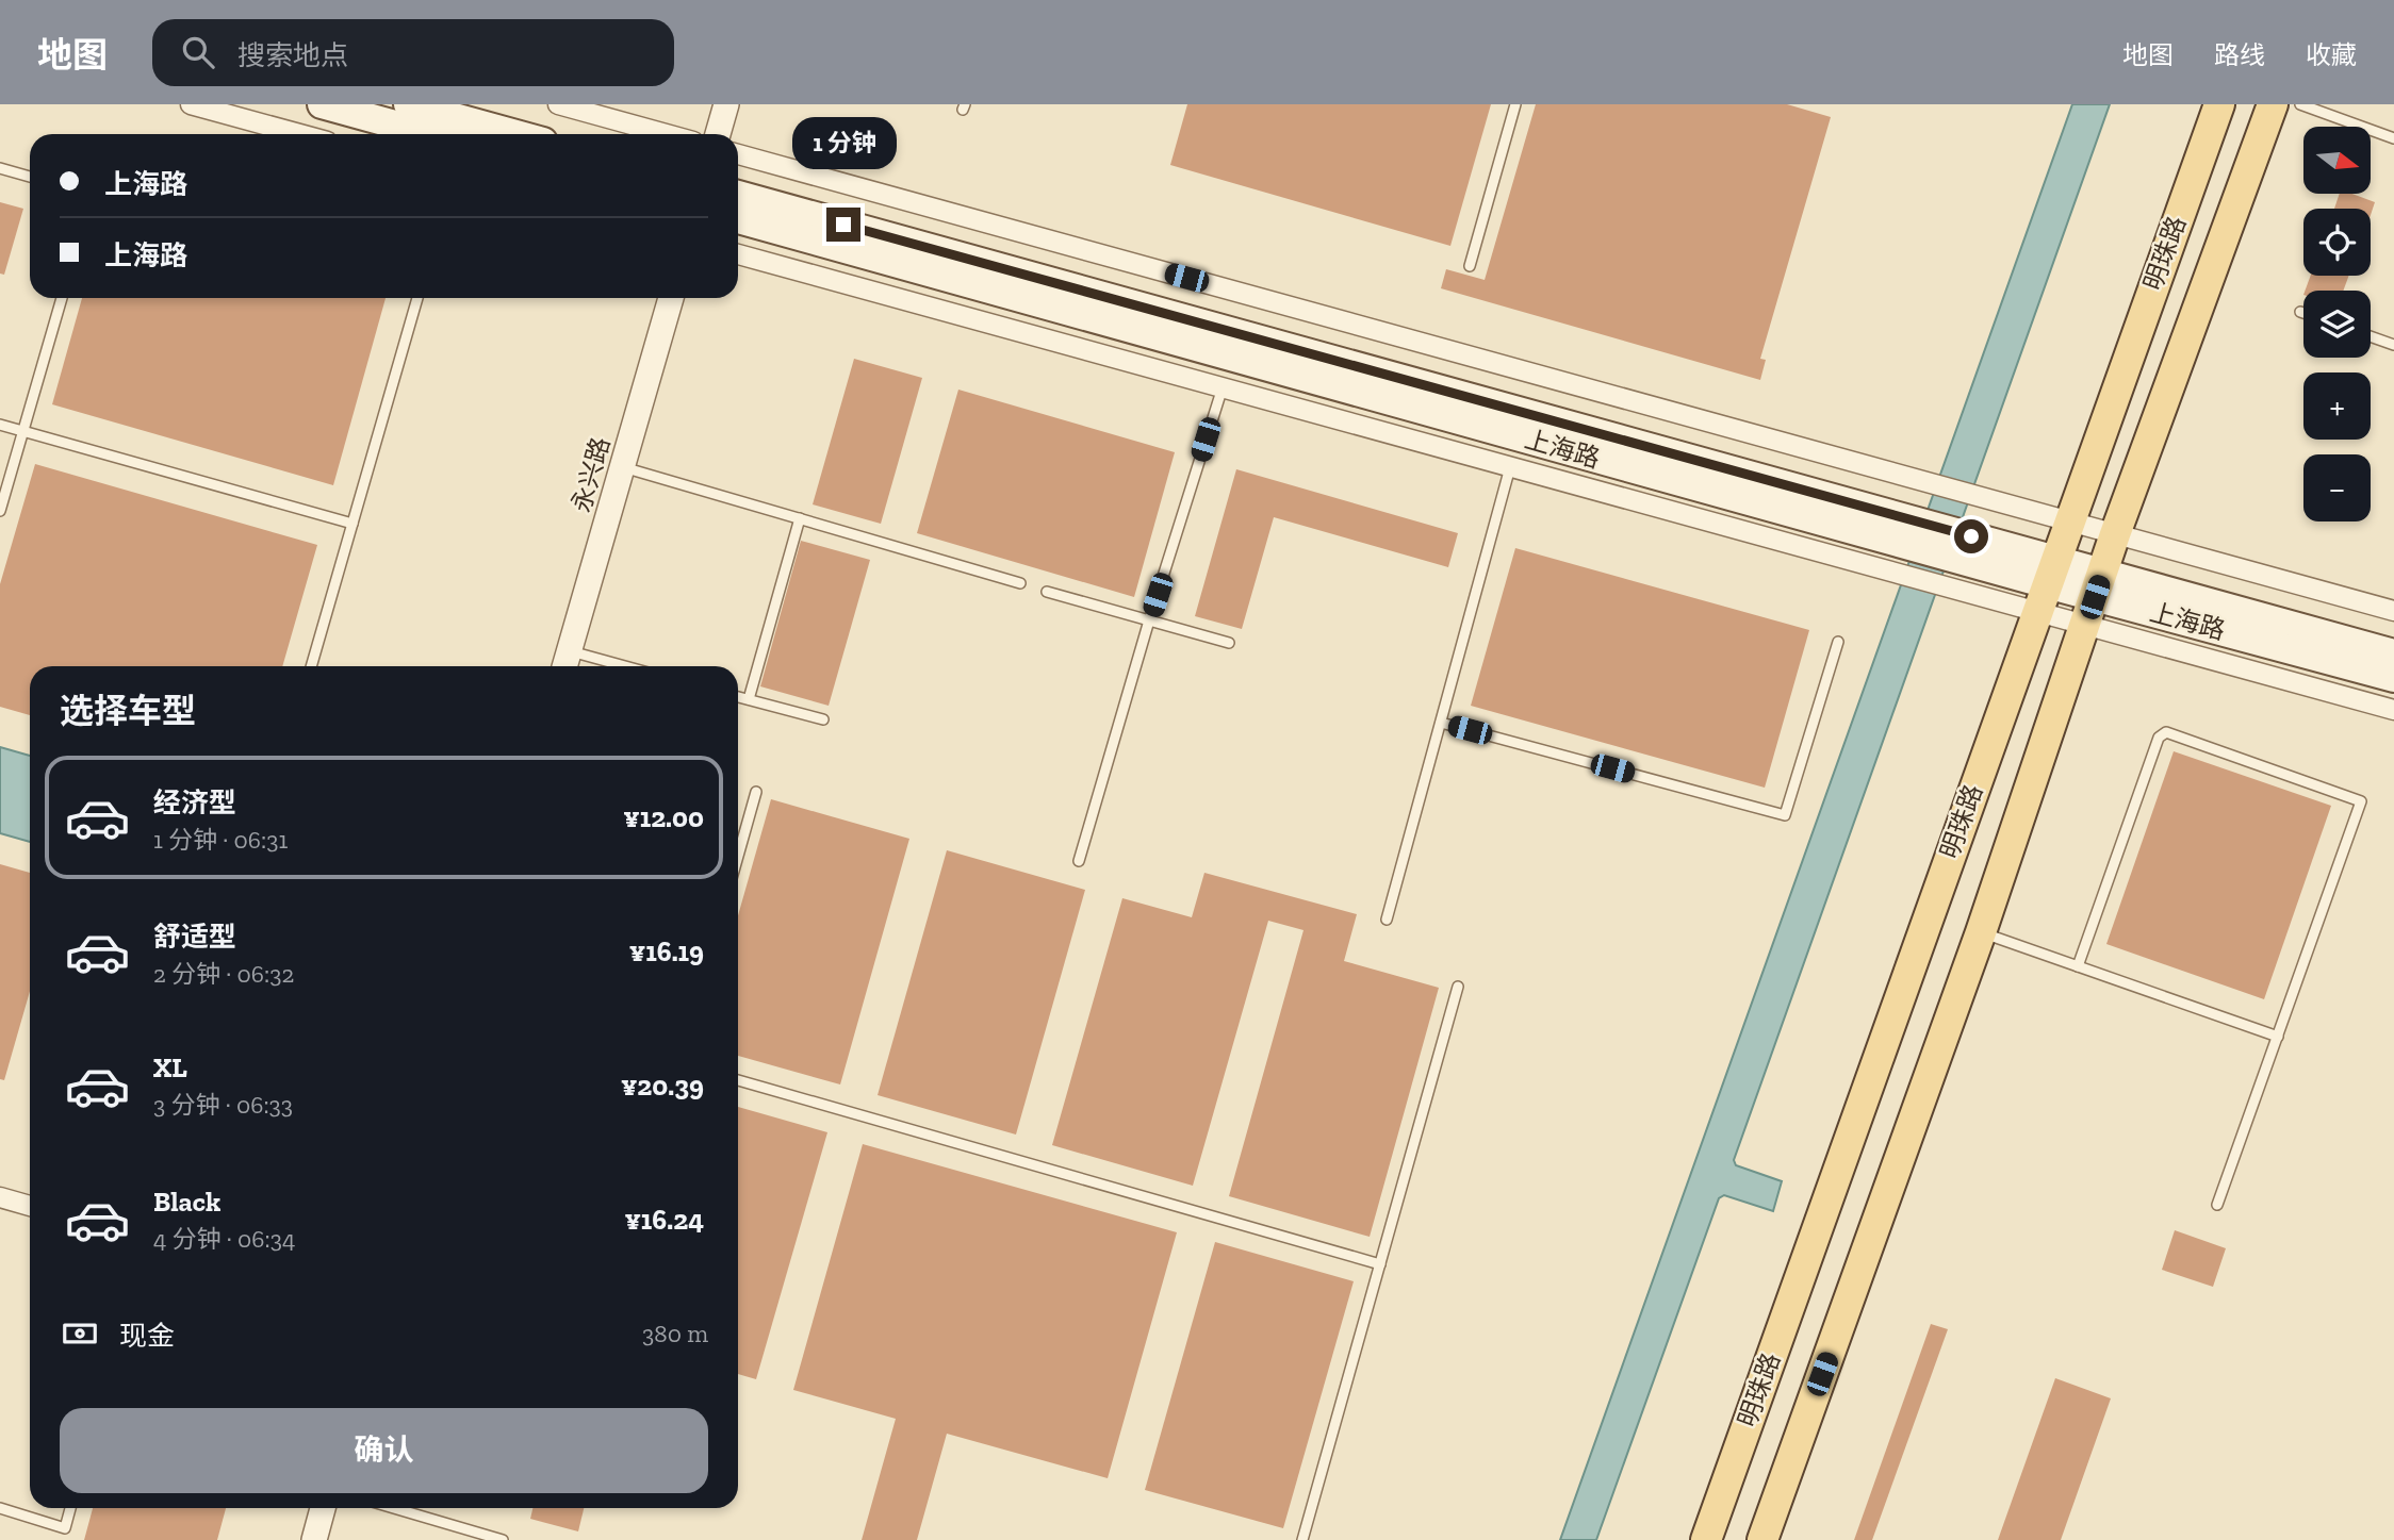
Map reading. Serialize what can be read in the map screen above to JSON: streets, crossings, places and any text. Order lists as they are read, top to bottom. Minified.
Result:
{"streets":{"main road":["明珠路","上海路"],"street":["永兴路"]},"crossings":[["明珠路","上海路"]],"north":"right","page":{"header":"地图","search":"搜索地点","nav":["地图","路线","收藏"],"bubble":"1 分钟","map_buttons":["+","−"],"banner":["上海路","上海路"],"heading":"选择车型","list":[{"name":"经济型","note":"1 分钟 · 06:31","value":"¥12.00"},{"name":"舒适型","note":"2 分钟 · 06:32","value":"¥16.19"},{"name":"XL","note":"3 分钟 · 06:33","value":"¥20.39"},{"name":"Black","note":"4 分钟 · 06:34","value":"¥16.24"}],"pay":["现金","380 m"],"buttons":"确认"}}
